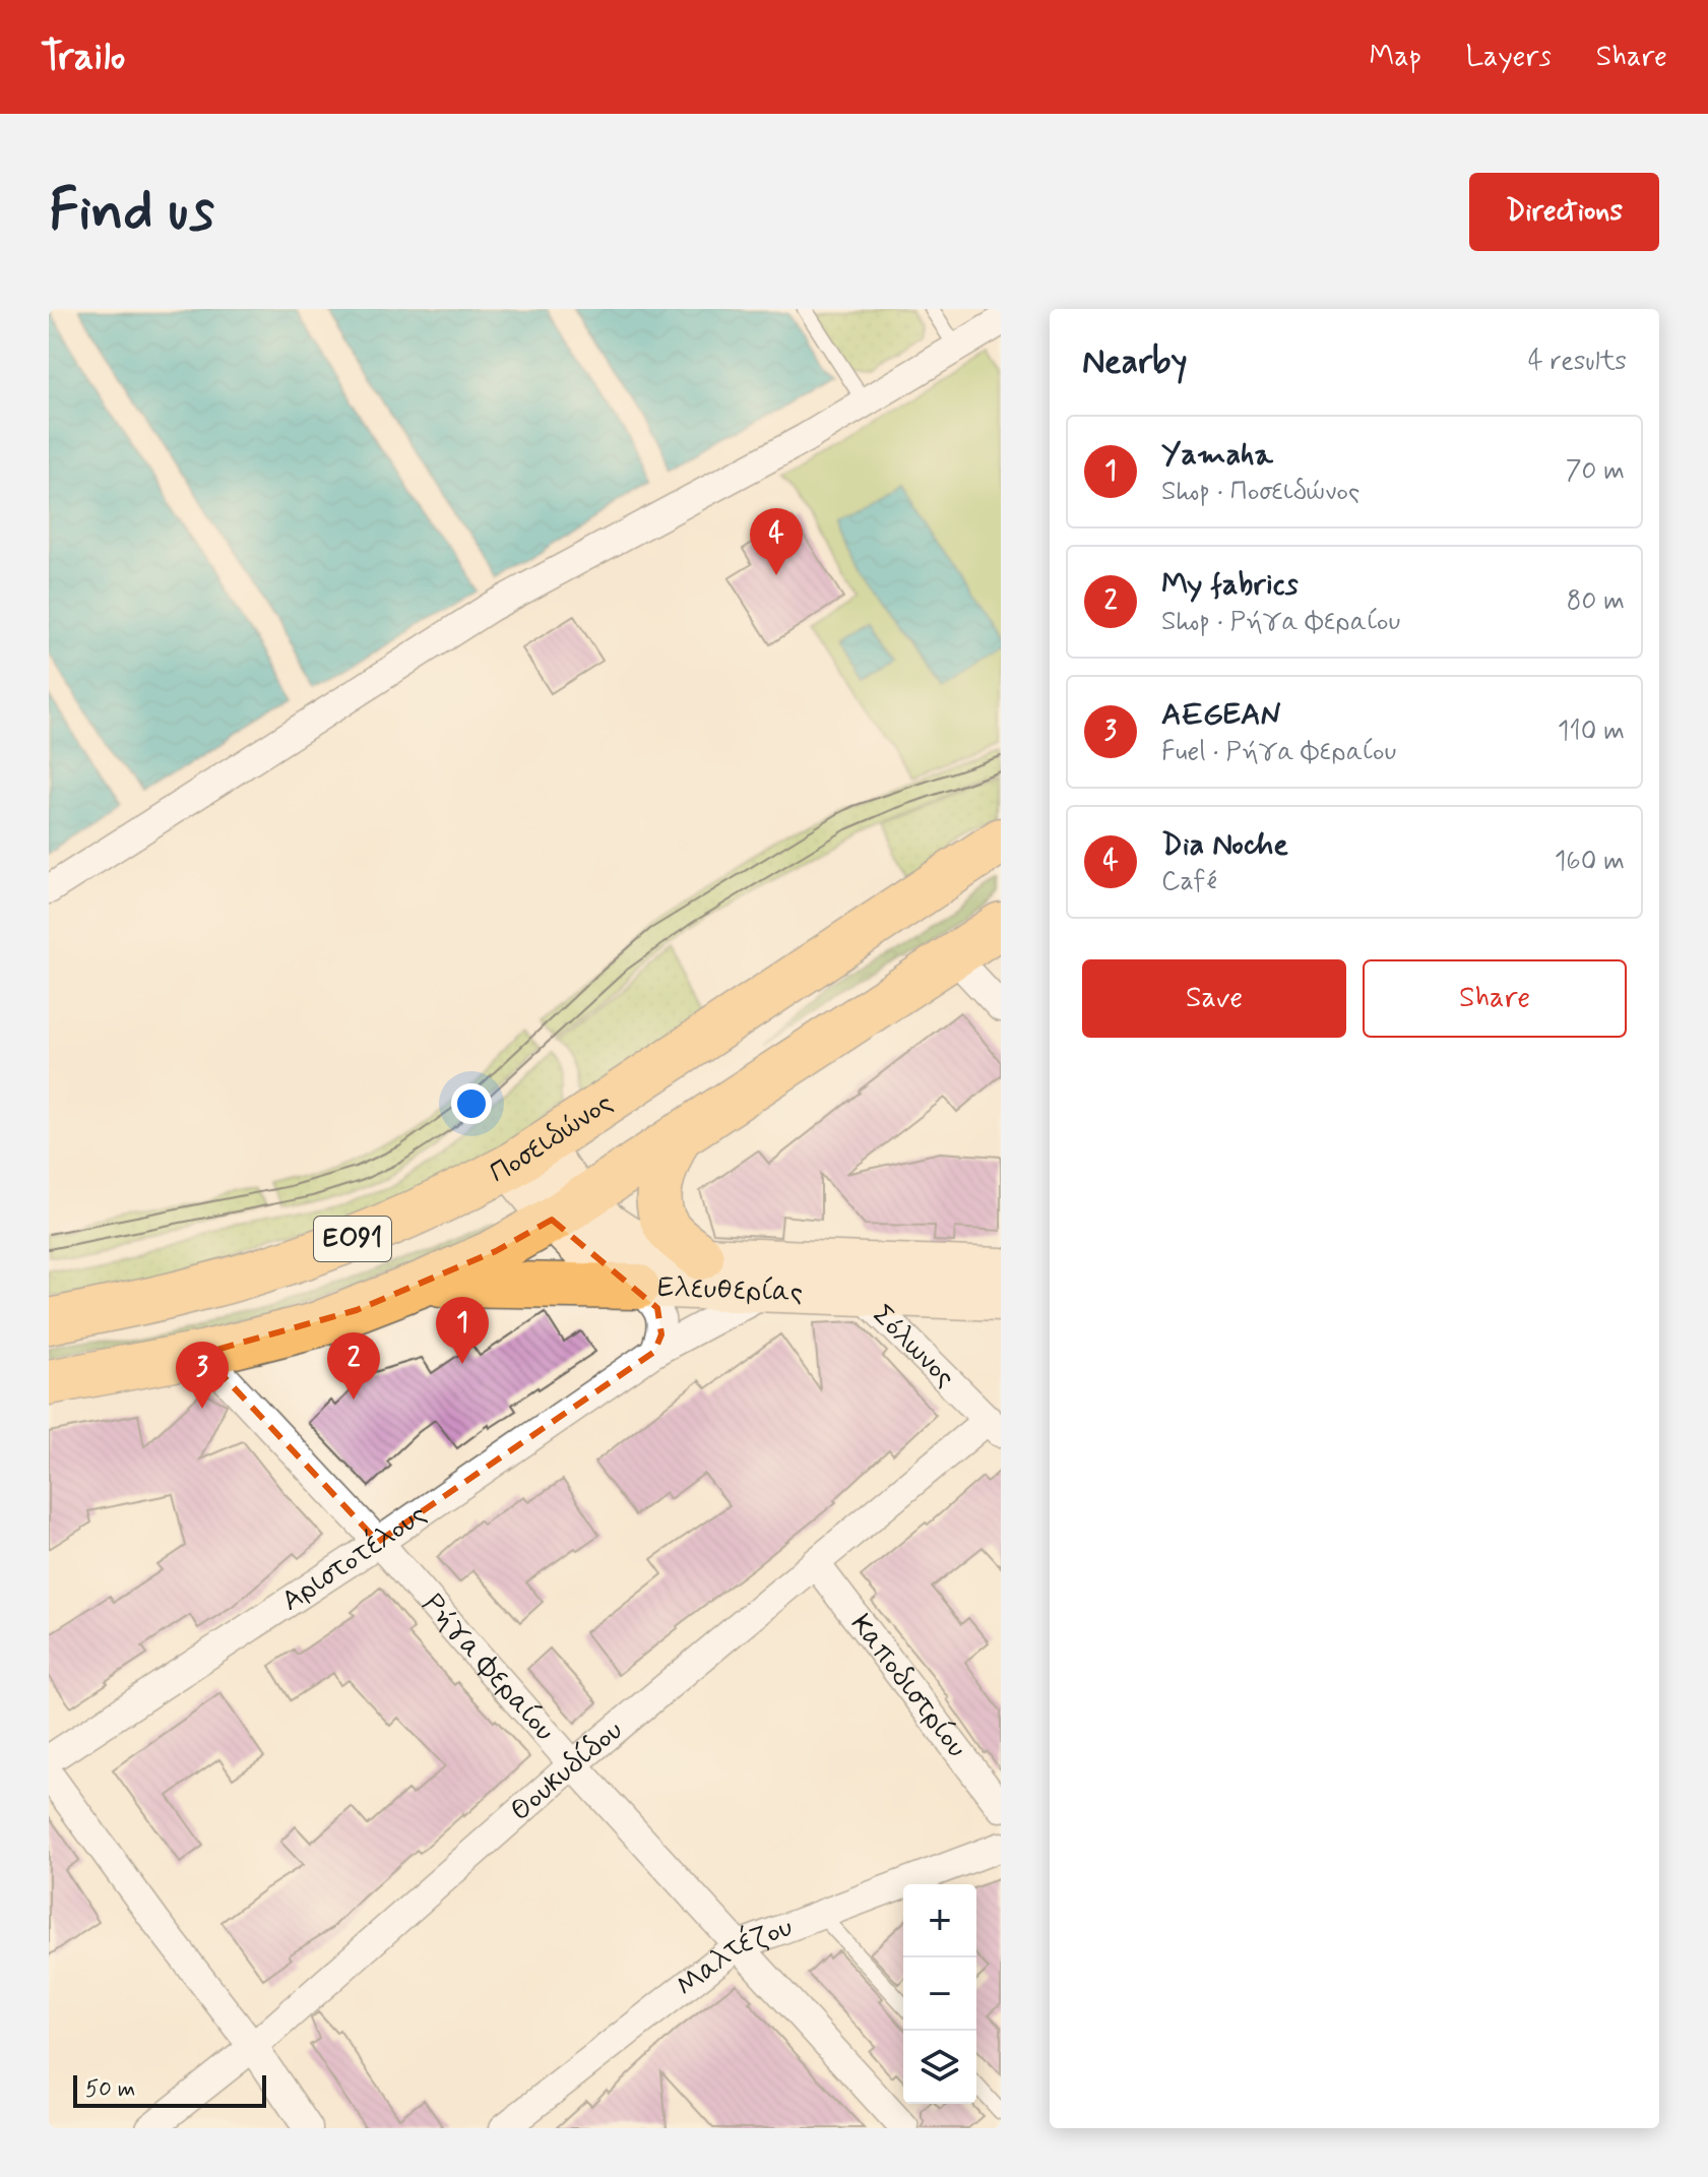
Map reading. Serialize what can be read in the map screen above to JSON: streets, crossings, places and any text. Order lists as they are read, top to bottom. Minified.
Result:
{"streets":{"highway":["Ποσειδώνος","ΕΟ91"],"main road":["Ελευθερίας"],"street":["Σόλωνος","Αριστοτέλους","Ρήγα Φεραίου","Καποδιστρίου","Θουκυδίδου","Μαλτέζου"]},"crossings":[["Ποσειδώνος","Ελευθερίας"],["ΕΟ91","Ελευθερίας"],["ΕΟ91","Ρήγα Φεραίου"],["Ελευθερίας","Σόλωνος"],["Ελευθερίας","Αριστοτέλους"],["Σόλωνος","Θουκυδίδου"],["Αριστοτέλους","Ρήγα Φεραίου"],["Ρήγα Φεραίου","Θουκυδίδου"],["Ρήγα Φεραίου","Μαλτέζου"],["Καποδιστρίου","Θουκυδίδου"]],"scale_bar":"50 m","page":{"header":"Trailo","nav":["Map","Layers","Share"],"buttons":["Directions",["Save","Share"]],"title":"Find us","heading":["Nearby","4 results"],"list":[{"mark":"1","name":"Yamaha","note":"Shop · Ποσειδώνος","value":"70 m"},{"mark":"2","name":"My fabrics","note":"Shop · Ρήγα Φεραίου","value":"80 m"},{"mark":"3","name":"AEGEAN","note":"Fuel · Ρήγα Φεραίου","value":"110 m"},{"mark":"4","name":"Dia Noche","note":"Café","value":"160 m"}],"pins":["4","1","2","3"],"map_buttons":["+","−"],"scale":"50 m"}}
